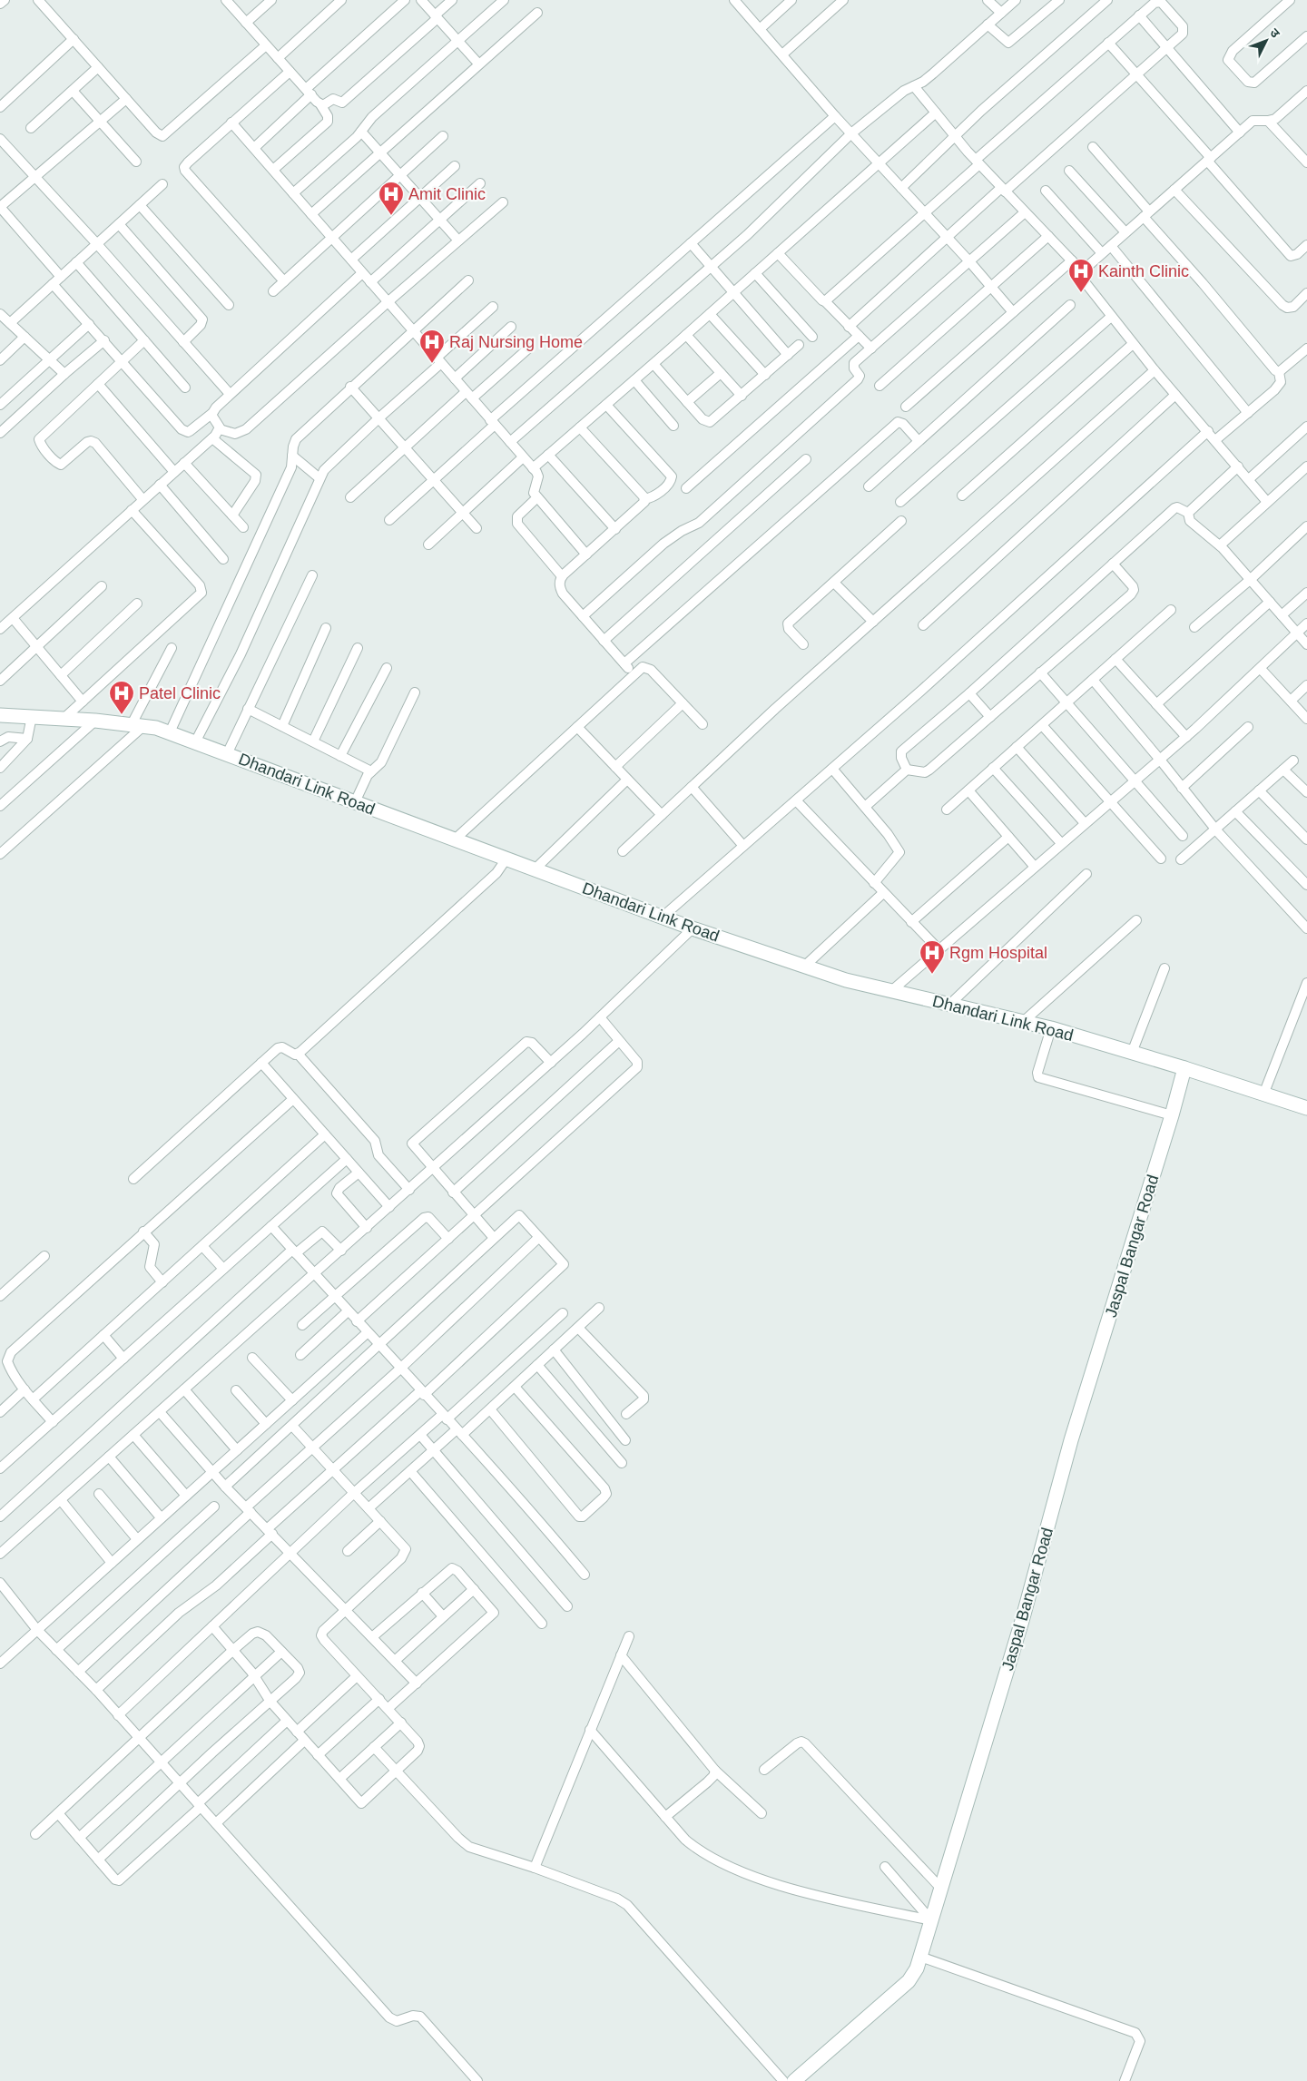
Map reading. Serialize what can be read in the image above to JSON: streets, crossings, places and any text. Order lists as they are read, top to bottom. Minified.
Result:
{"streets":{"street":["Dhandari Link Road","Jaspal Bangar Road"]},"crossings":[["Dhandari Link Road","Jaspal Bangar Road"]],"places":{"hospital":["Amit Clinic","Kainth Clinic","Raj Nursing Home","Patel Clinic","Rgm Hospital"]},"north":"top right"}
